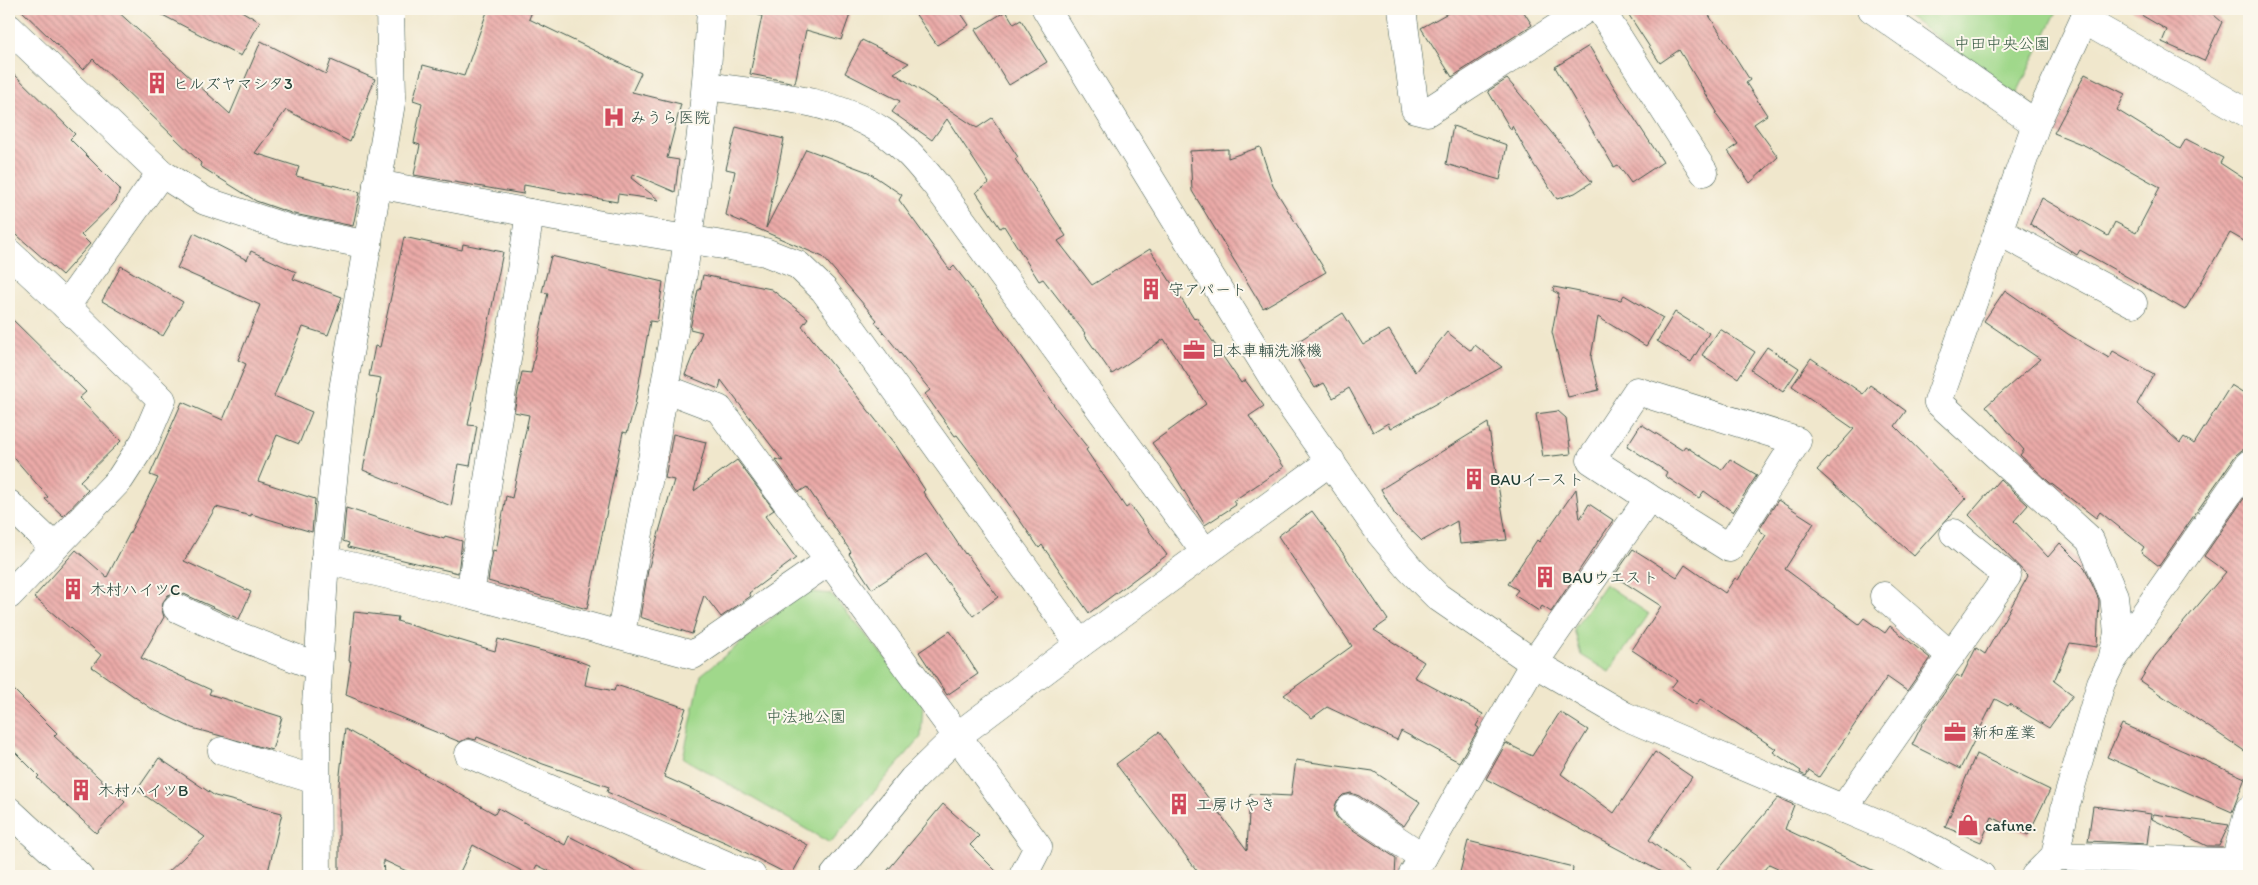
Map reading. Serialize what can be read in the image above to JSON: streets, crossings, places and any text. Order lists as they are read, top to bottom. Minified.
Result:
{"parks":["中田中央公園","中法地公園"],"places":{"building":["ヒルズヤマシタ3","守アパート","BAUイースト","BAUウエスト","木村ハイツC","木村ハイツB","工房けやき"],"hospital":["みうら医院"],"office":["日本車輛洗滌機","新和産業"],"shop":["cafune."]}}
